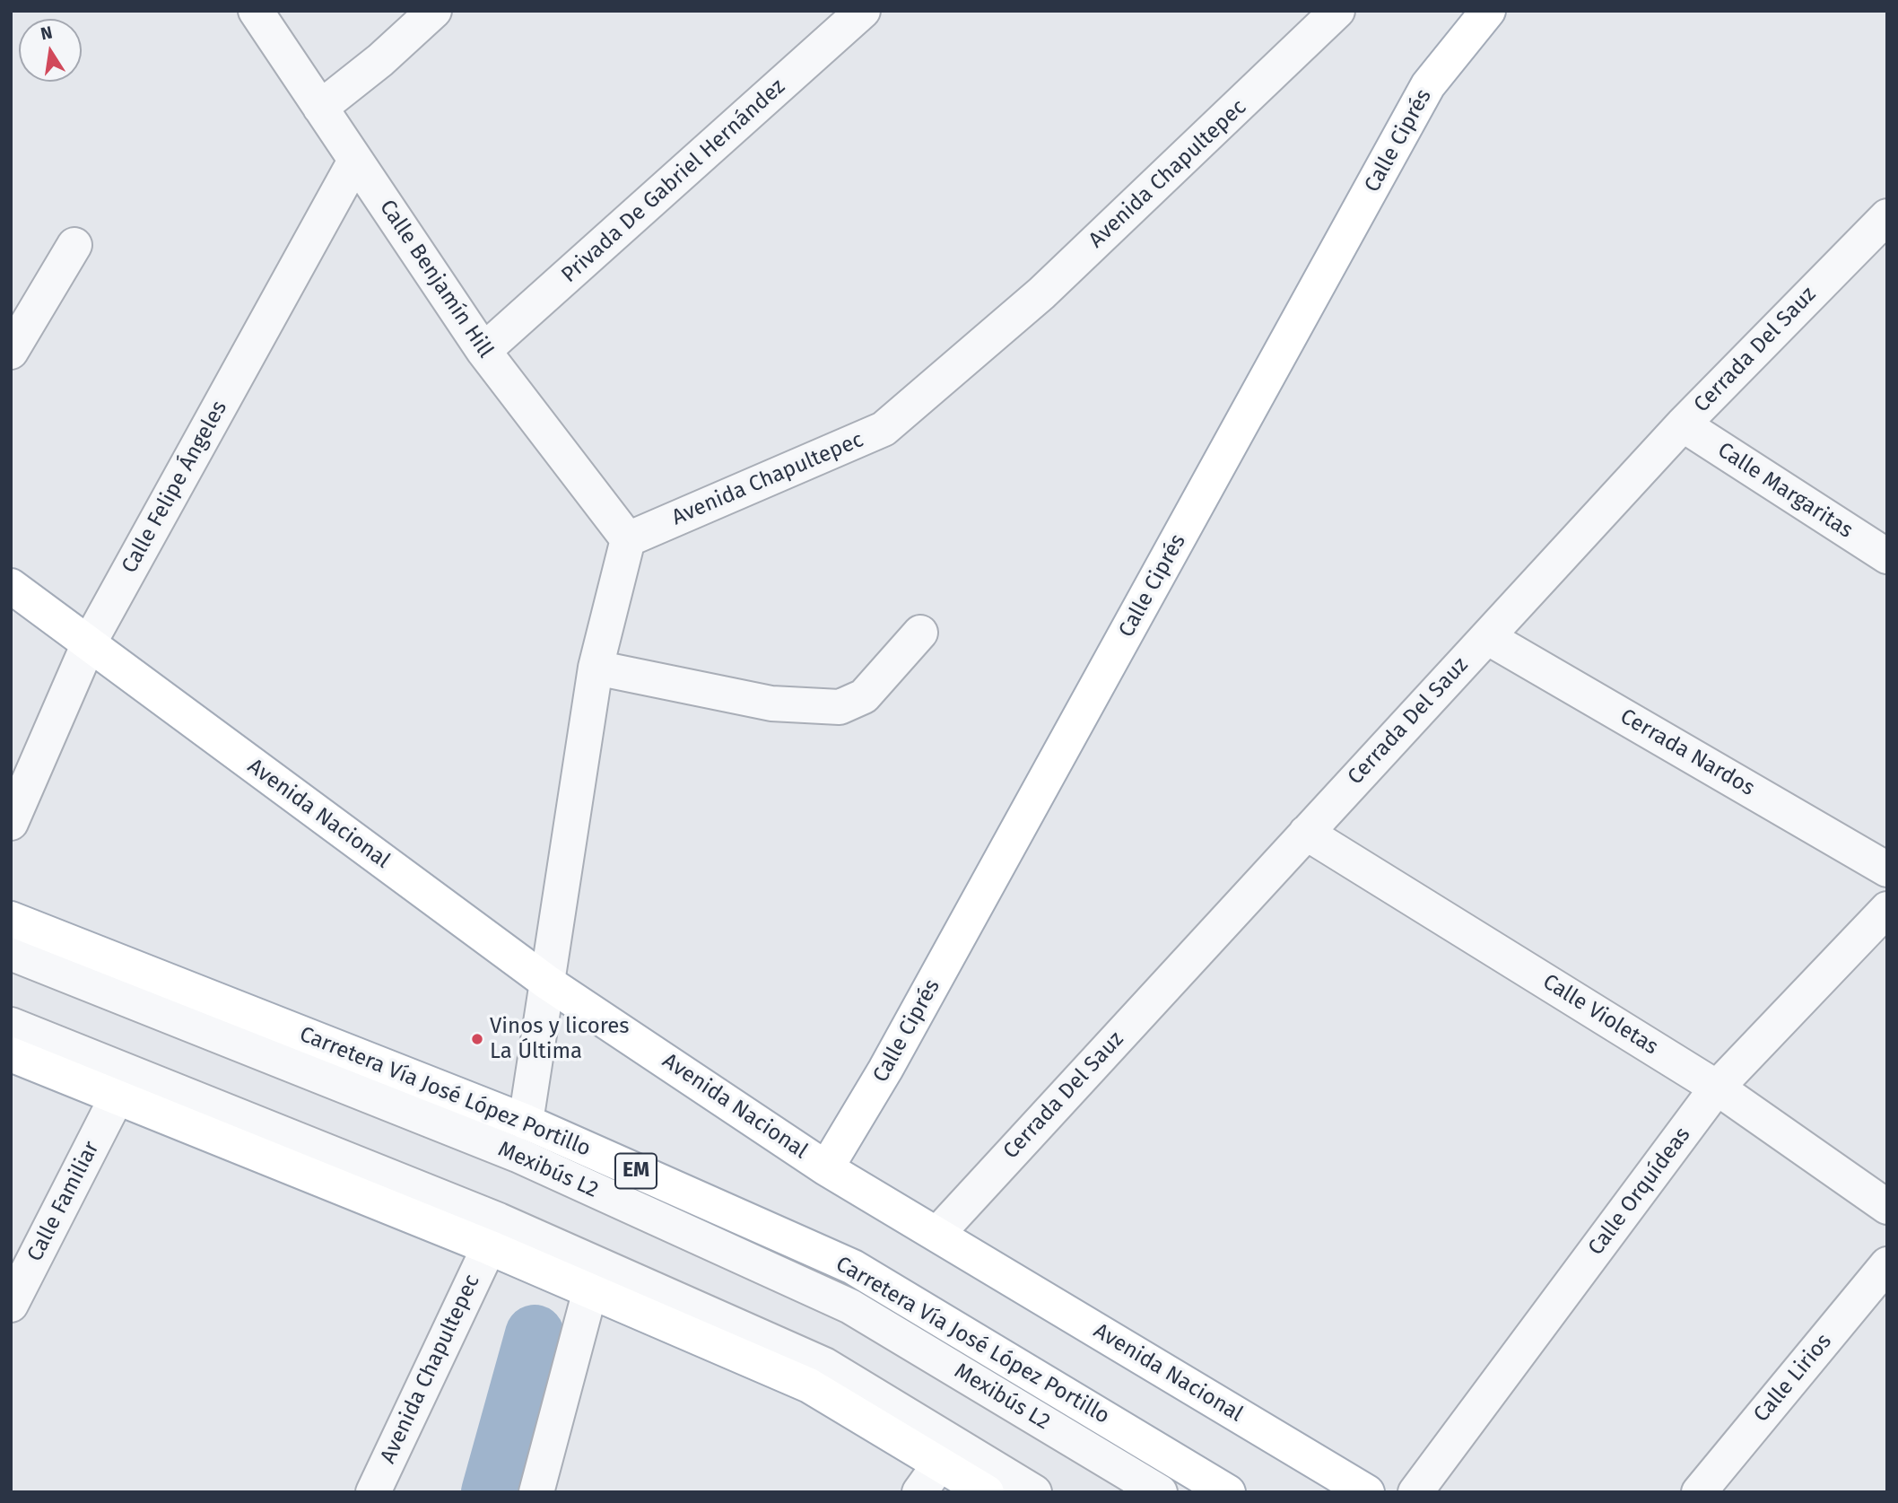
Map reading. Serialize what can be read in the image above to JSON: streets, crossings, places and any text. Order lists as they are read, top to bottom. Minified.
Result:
{"streets":{"main road":["Calle Ciprés","Avenida Nacional","Carretera Vía José López Portillo","EM"],"street":["Avenida Chapultepec","Privada De Gabriel Hernández","Calle Benjamín Hill","Cerrada Del Sauz","Calle Felipe Ángeles","Calle Margaritas","Cerrada Nardos","Calle Violetas","Mexibús L2","Calle Orquídeas","Calle Familiar","Calle Lirios"]},"crossings":[["Calle Ciprés","Avenida Nacional"],["Avenida Chapultepec","Calle Benjamín Hill"],["Privada De Gabriel Hernández","Calle Benjamín Hill"],["Calle Benjamín Hill","Calle Felipe Ángeles"],["Cerrada Del Sauz","Calle Margaritas"],["Cerrada Del Sauz","Cerrada Nardos"],["Cerrada Del Sauz","Avenida Nacional"],["Cerrada Del Sauz","Calle Violetas"],["Calle Felipe Ángeles","Avenida Nacional"],["Calle Violetas","Calle Orquídeas"]],"places":["Vinos y licores La Última"],"north":"top"}
